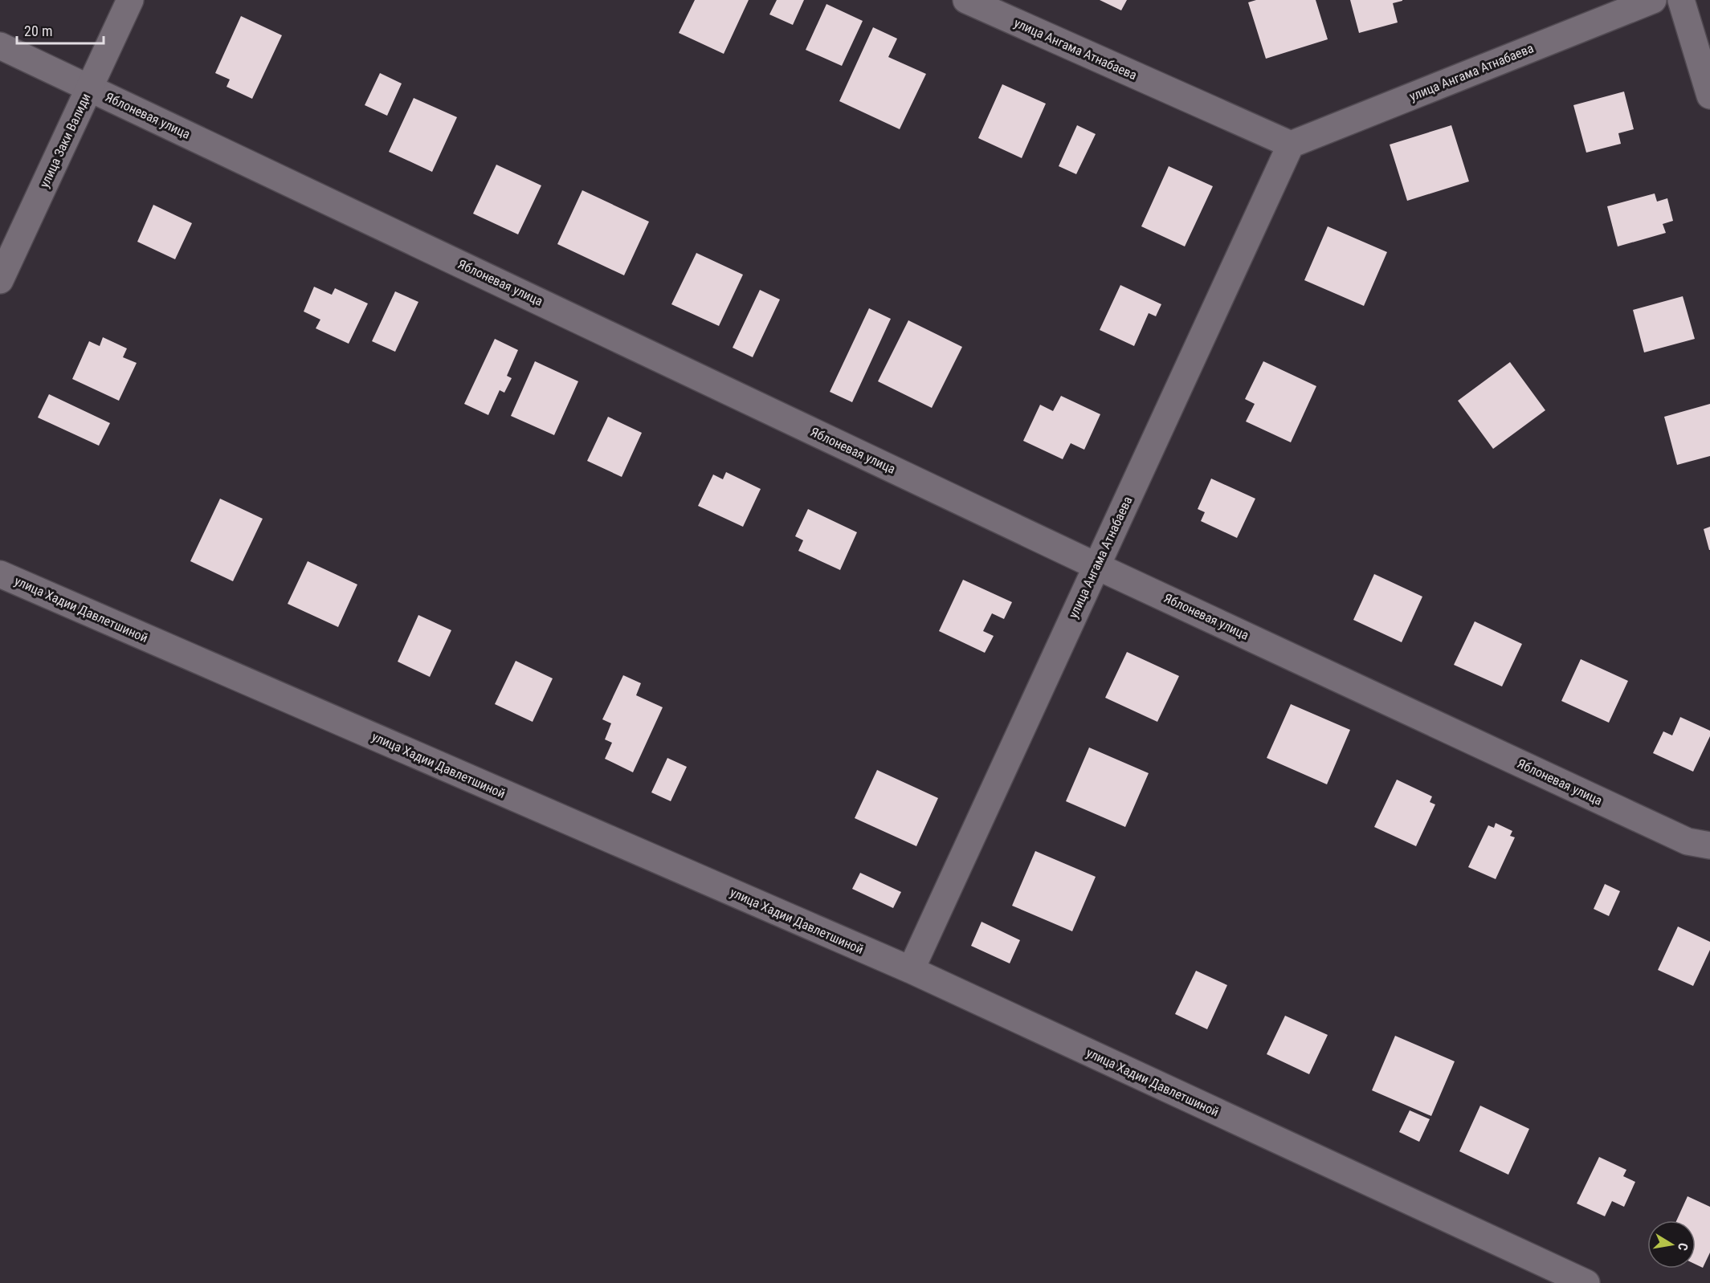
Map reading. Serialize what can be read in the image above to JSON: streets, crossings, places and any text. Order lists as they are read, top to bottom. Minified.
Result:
{"streets":{"street":["улица Ангама Атнабаева","Яблоневая улица","улица Заки Валиди","улица Хадии Давлетшиной"]},"crossings":[["улица Ангама Атнабаева","Яблоневая улица"],["улица Ангама Атнабаева","улица Хадии Давлетшиной"],["Яблоневая улица","улица Заки Валиди"]],"scale_bar":"20 m","north":"right"}
